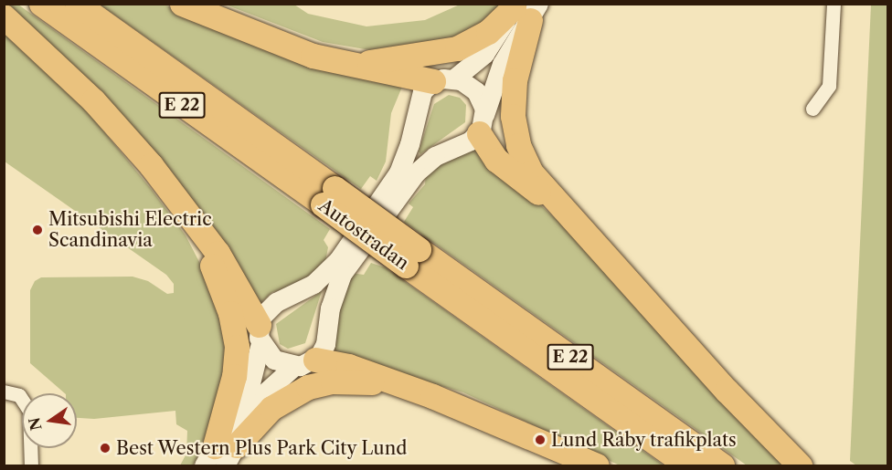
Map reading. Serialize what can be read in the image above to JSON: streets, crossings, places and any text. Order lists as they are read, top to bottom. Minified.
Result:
{"streets":{"highway":["E 22","Autostradan"]},"places":["Mitsubishi Electric Scandinavia","Lund Råby trafikplats","Best Western Plus Park City Lund"],"north":"left"}
